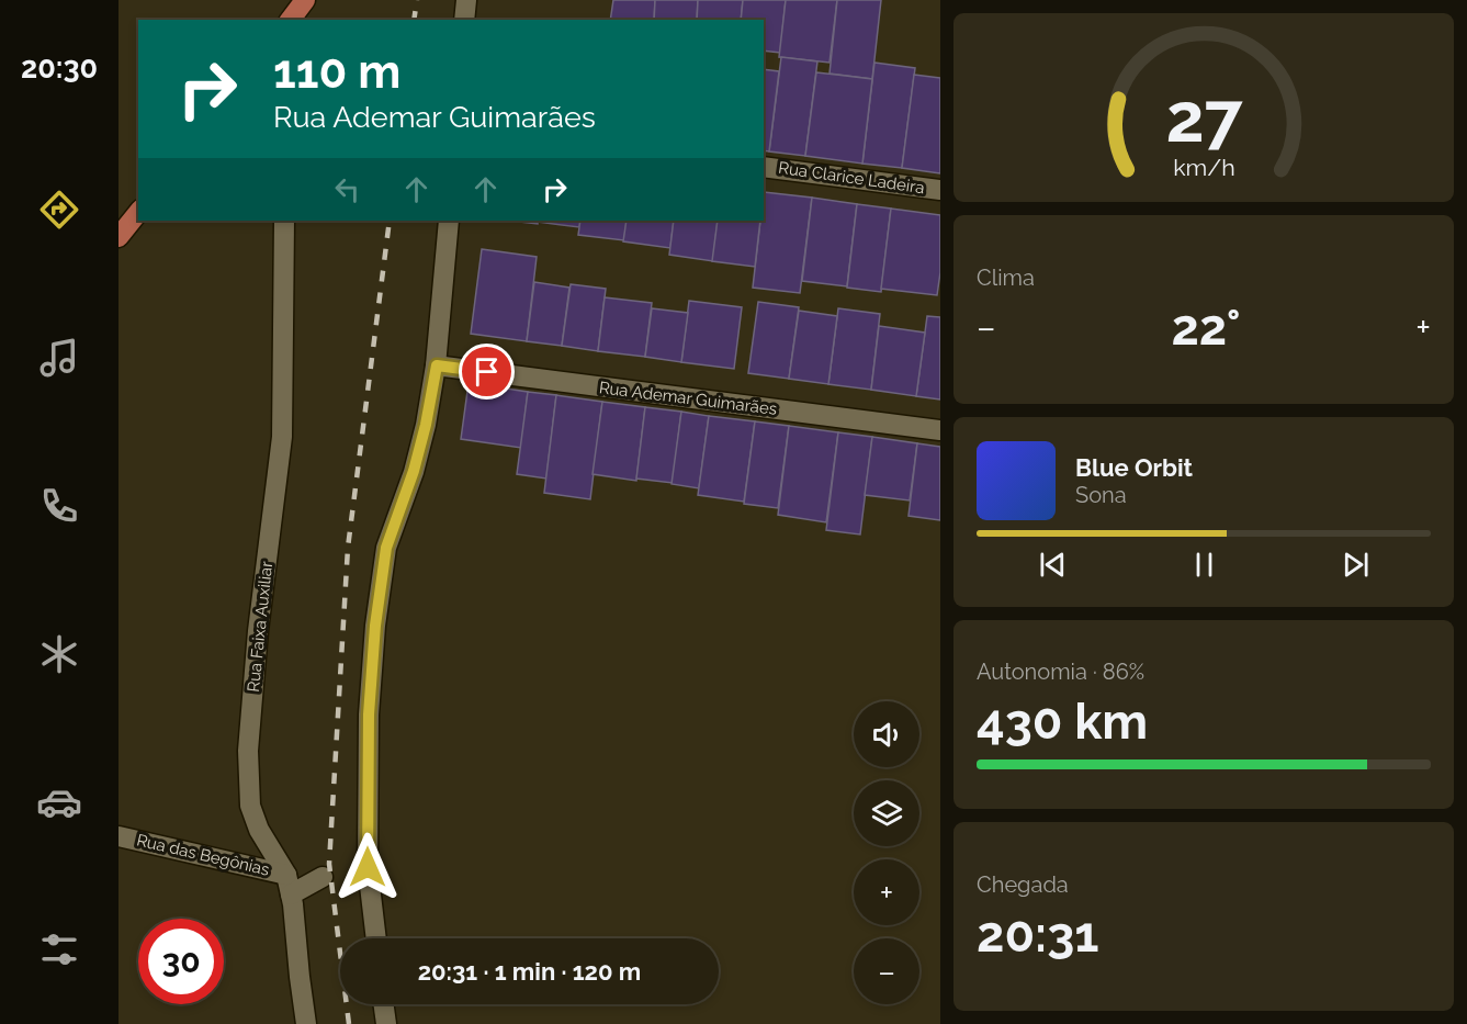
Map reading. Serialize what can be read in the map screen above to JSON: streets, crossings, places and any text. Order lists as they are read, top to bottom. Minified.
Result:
{"streets":{"street":["Rua Clarice Ladeira","Rua Ademar Guimarães","Rua Faixa Auxiliar","Rua das Begônias"]},"crossings":[["Rua Faixa Auxiliar","Rua das Begônias"]],"page":{"tabs":"20:30","turn":["110 m","Rua Ademar Guimarães"],"tile":["Clima",["Autonomia · 86%","430 km"],["Chegada","20:31"]],"heat":["−","22°","+"],"song":["Blue Orbit","Sona"],"map_buttons":["+","−"],"limit":"30","trip":"20:31 · 1 min · 120 m","gauge":["27","km/h"]}}
